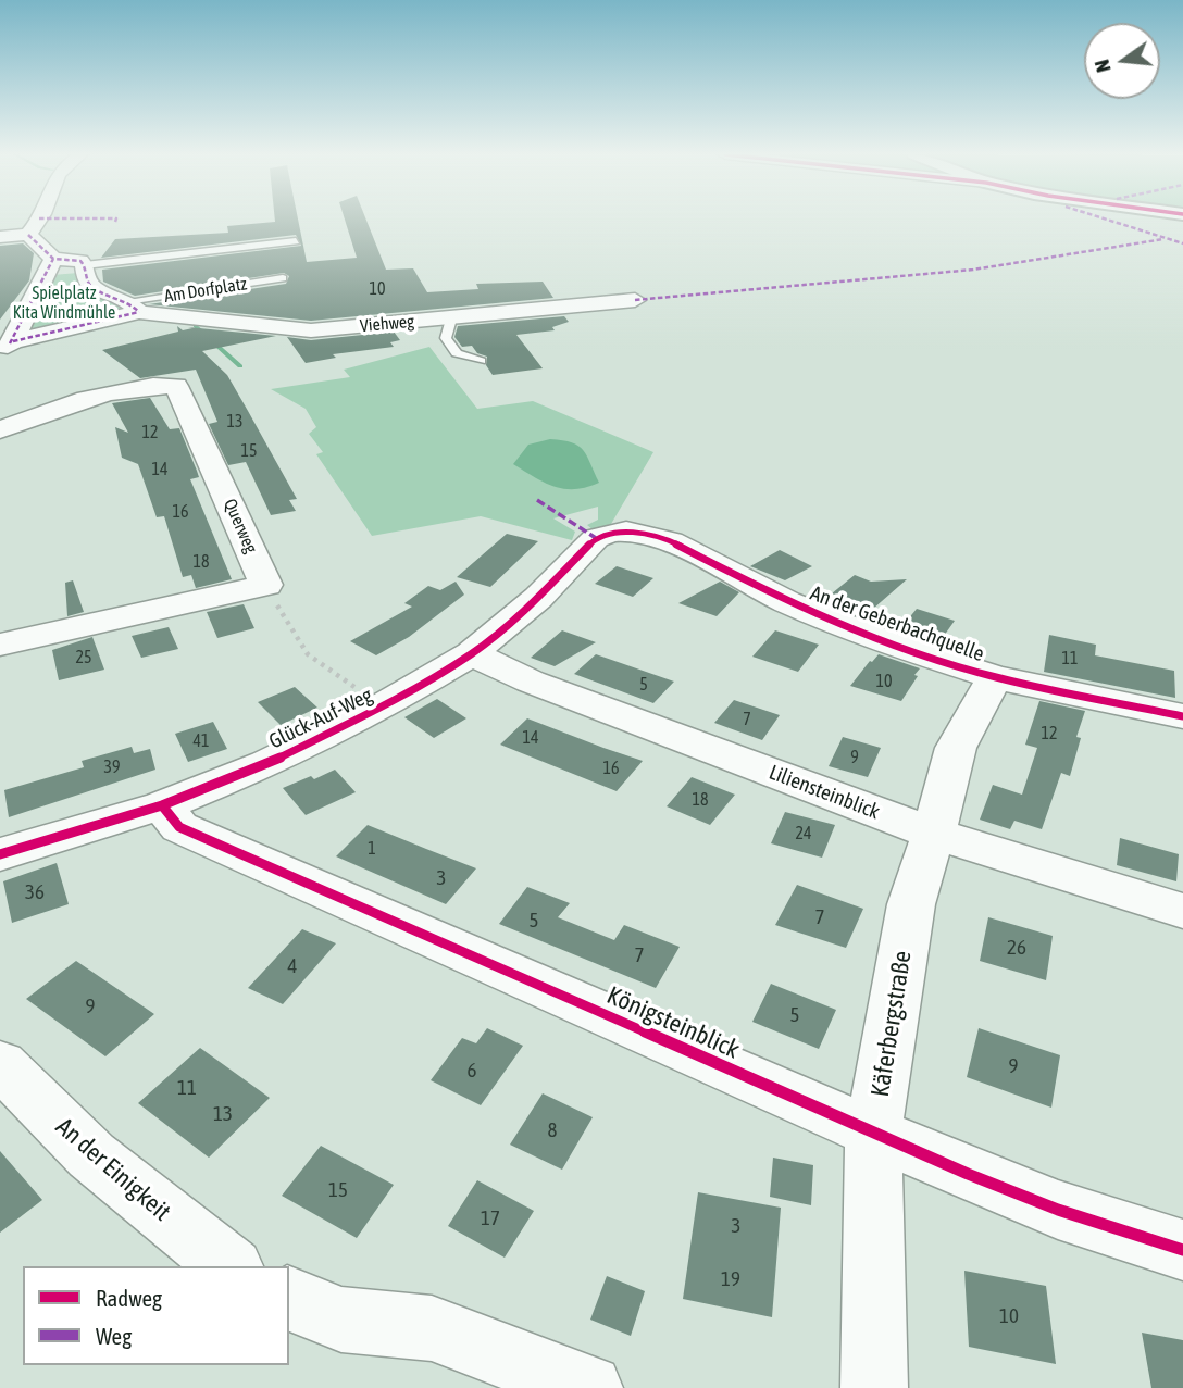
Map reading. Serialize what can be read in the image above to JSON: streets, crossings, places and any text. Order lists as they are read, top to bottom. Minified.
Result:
{"streets":{"street":["Am Dorfplatz","Viehweg","Querweg","An der Geberbachquelle","Glück-Auf-Weg","Liliensteinblick","Königsteinblick","Käferbergstraße","An der Einigkeit"]},"crossings":[["Am Dorfplatz","Viehweg"],["An der Geberbachquelle","Glück-Auf-Weg"],["An der Geberbachquelle","Käferbergstraße"],["Glück-Auf-Weg","Liliensteinblick"],["Glück-Auf-Weg","Königsteinblick"],["Liliensteinblick","Käferbergstraße"],["Königsteinblick","Käferbergstraße"]],"parks":["Spielplatz Kita Windmühle"],"house_numbers":["10","13","12","15","14","16","18","25","11","10","5","7","12","14","41","9","39","16","18","24","1","3","36","7","5","26","7","4","9","5","9","6","11","13","8","15","17","3","19","10"],"legend":["Radweg","Weg"],"north":"left"}
